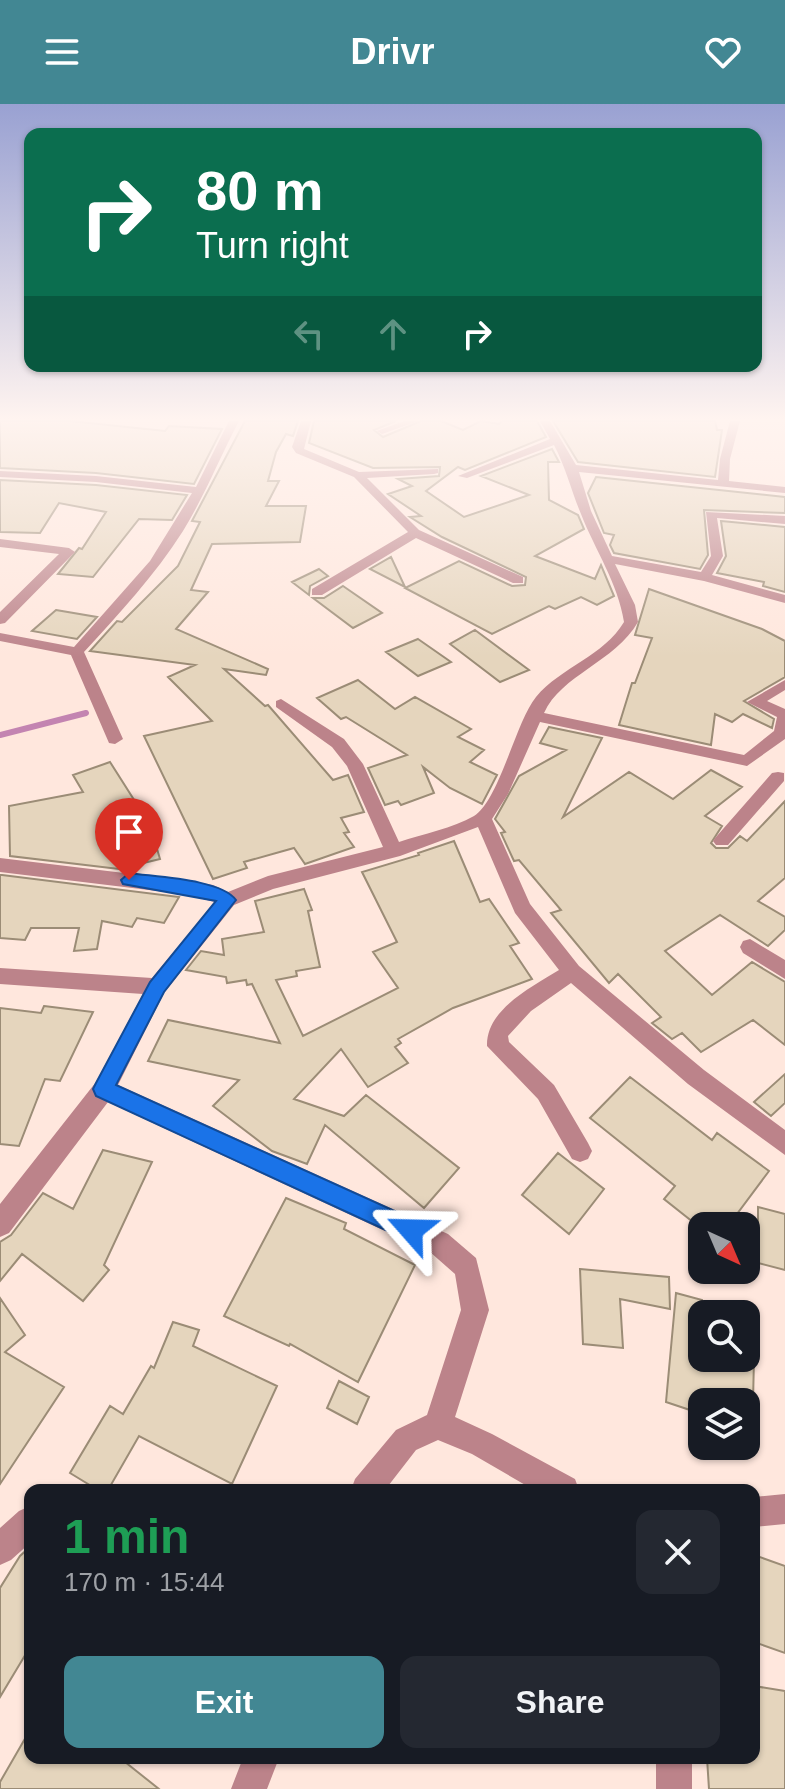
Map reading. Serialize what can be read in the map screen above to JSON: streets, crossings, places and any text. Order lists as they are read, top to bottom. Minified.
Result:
{"north":"bottom right","page":{"header":"Drivr","turn":["80 m","Turn right"],"heading":["1 min","170 m · 15:44"],"buttons":["Exit","Share"]}}
